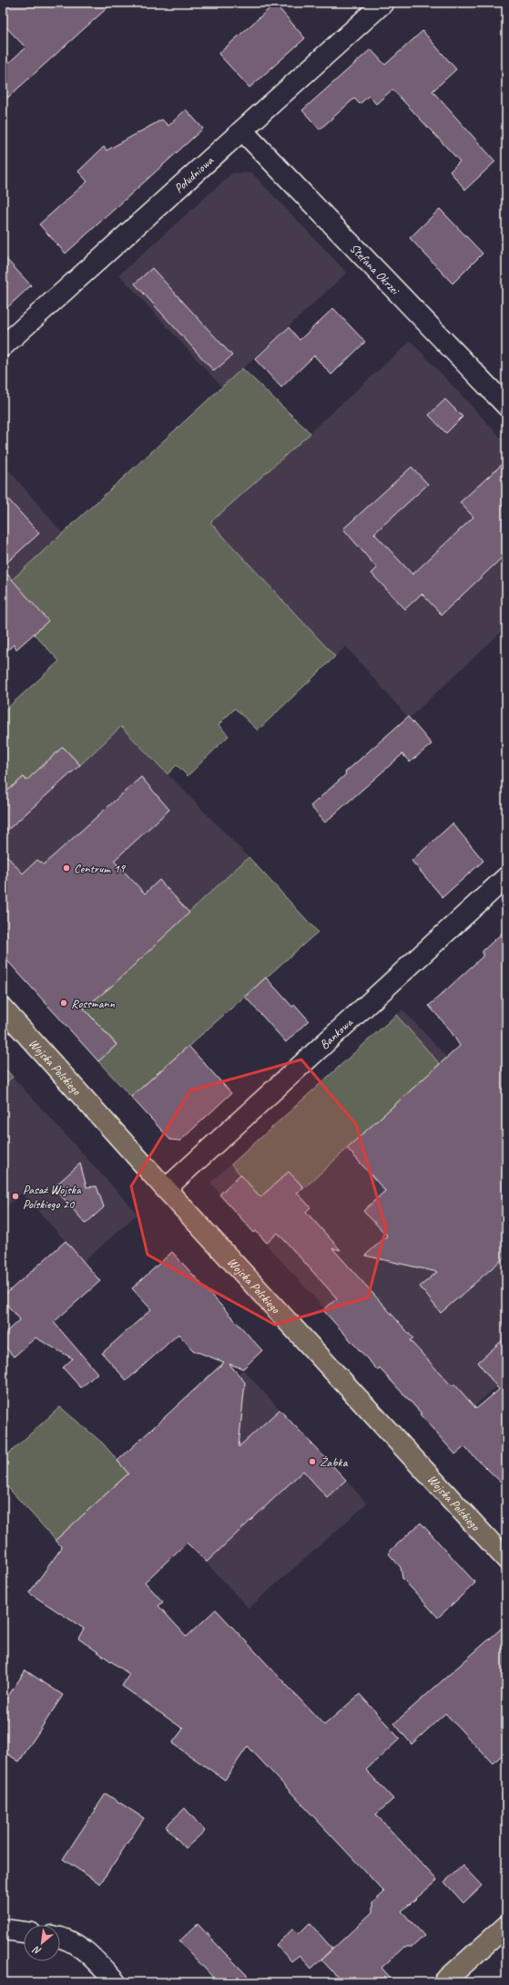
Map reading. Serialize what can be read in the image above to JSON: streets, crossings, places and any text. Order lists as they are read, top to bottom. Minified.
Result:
{"streets":{"main road":["Wojska Polskiego"],"street":["Południowa","Stefana Okrzei","Bankowa"]},"crossings":[["Południowa","Stefana Okrzei"],["Bankowa","Wojska Polskiego"]],"places":["Centrum 19","Rossmann","Pasaż Wojska Polskiego 20","Żabka"],"north":"bottom left"}
